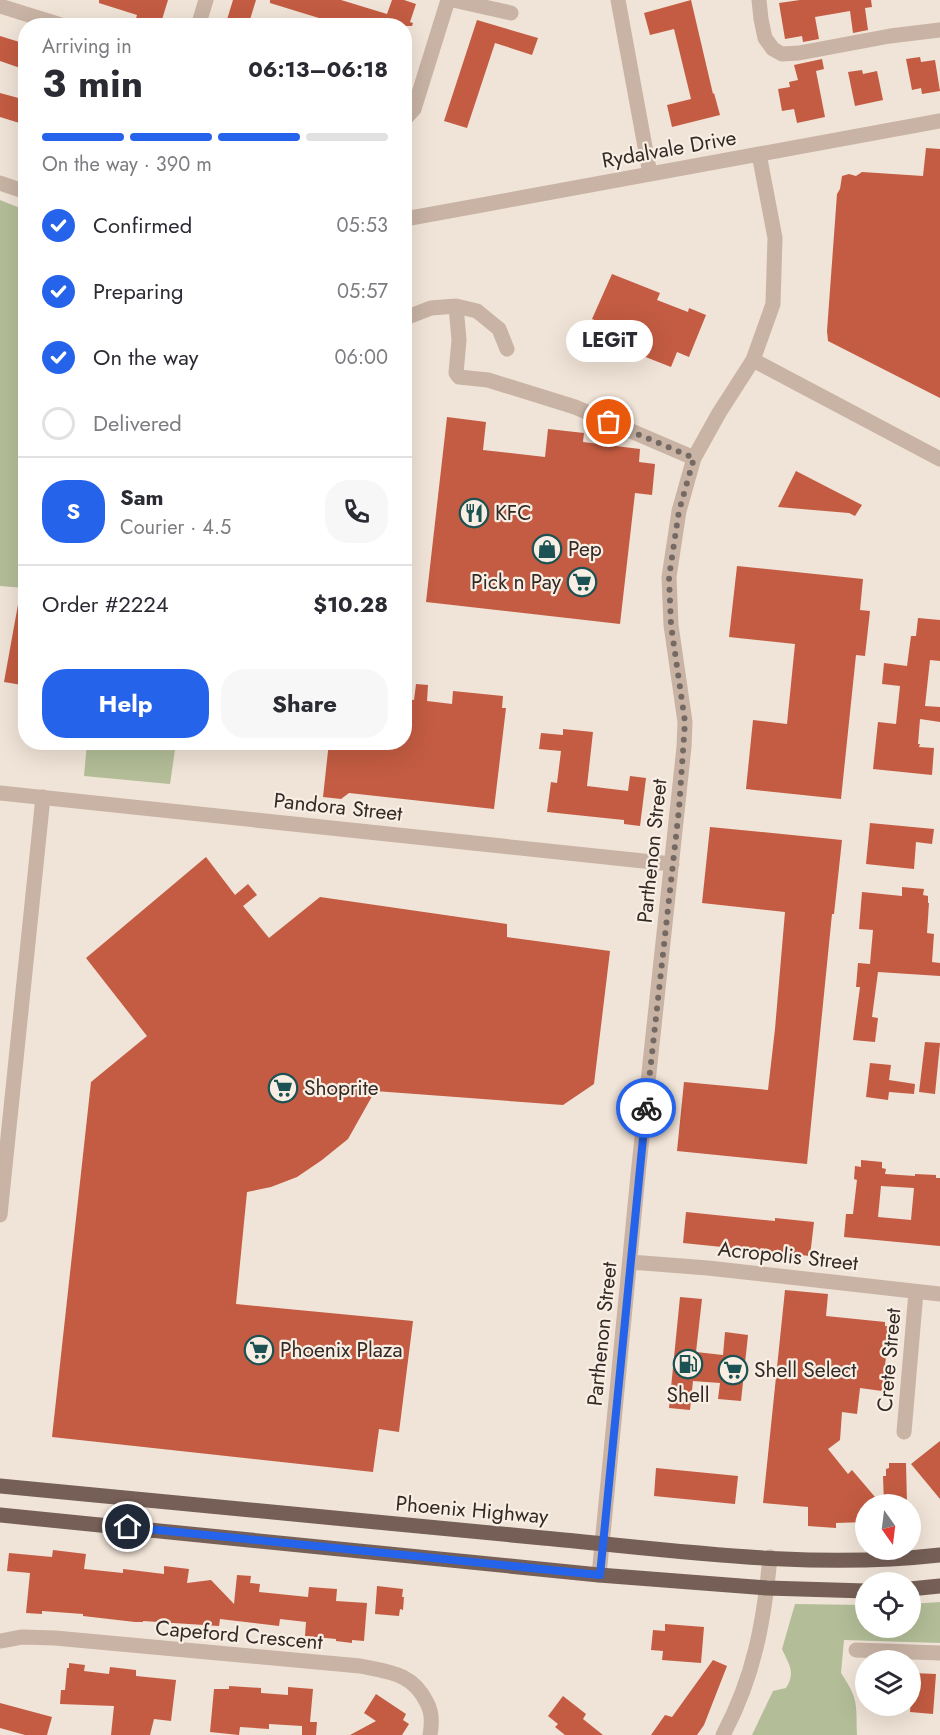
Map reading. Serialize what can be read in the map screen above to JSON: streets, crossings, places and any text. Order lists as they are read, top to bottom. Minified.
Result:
{"streets":{"main road":["Phoenix Highway"],"street":["Rydalvale Drive","Pandora Street","Parthenon Street","Acropolis Street","Crete Street","Capeford Crescent"]},"crossings":[["Rydalvale Drive","Parthenon Street"],["Pandora Street","Parthenon Street"],["Parthenon Street","Acropolis Street"],["Parthenon Street","Phoenix Highway"],["Acropolis Street","Crete Street"]],"places":{"other":["LEGiT"],"restaurant":["KFC"],"shop":["Pep"],"supermarket":["Pick n Pay","Shoprite","Phoenix Plaza","Shell Select"],"fuel station":["Shell"]},"north":"bottom","page":{"heading":["3 min","Arriving in","06:13–06:18"],"panel":["Sam","Courier · 4.5","Order #2224","$10.28"],"bar":"On the way · 390 m","list":[["Confirmed","05:53"],["Preparing","05:57"],["On the way","06:00"],"Delivered"],"bubble":"LEGiT","round":"S","buttons":["Help","Share"]}}
